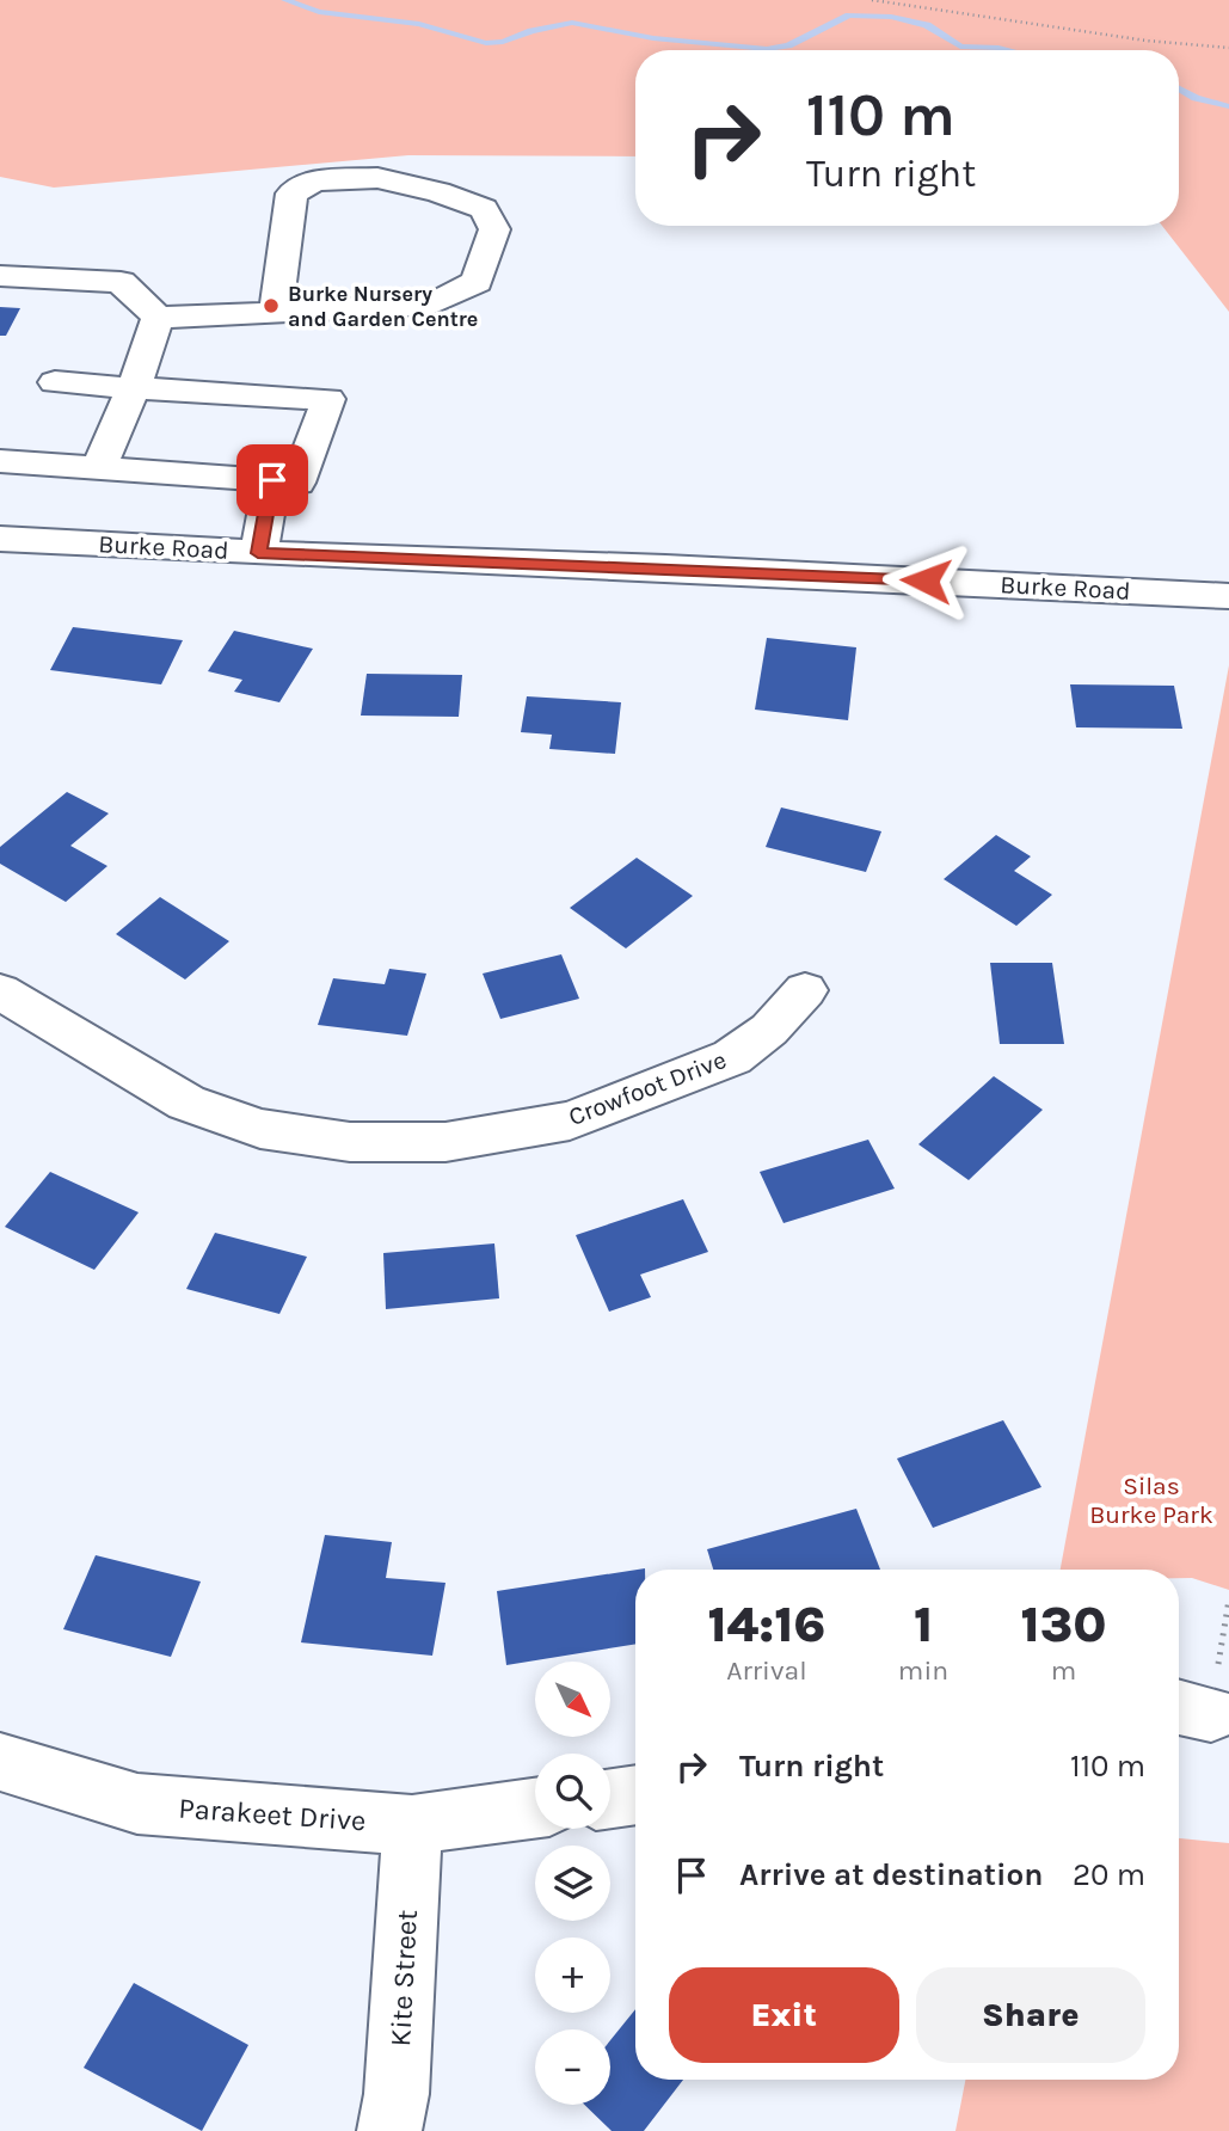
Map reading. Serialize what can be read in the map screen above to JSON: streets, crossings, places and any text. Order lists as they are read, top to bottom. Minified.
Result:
{"streets":{"street":["Burke Road","Crowfoot Drive","Parakeet Drive","Kite Street"]},"crossings":[["Parakeet Drive","Kite Street"]],"parks":["Silas Burke Park"],"places":["Burke Nursery and Garden Centre"],"north":"bottom right","page":{"turn":["110 m","Turn right"],"eta":["14:16","Arrival","1","min","130","m"],"map_buttons":["+","−"],"list":[{"name":"Turn right","value":"110 m"},{"name":"Arrive at destination","value":"20 m"}],"buttons":["Exit","Share"]}}
